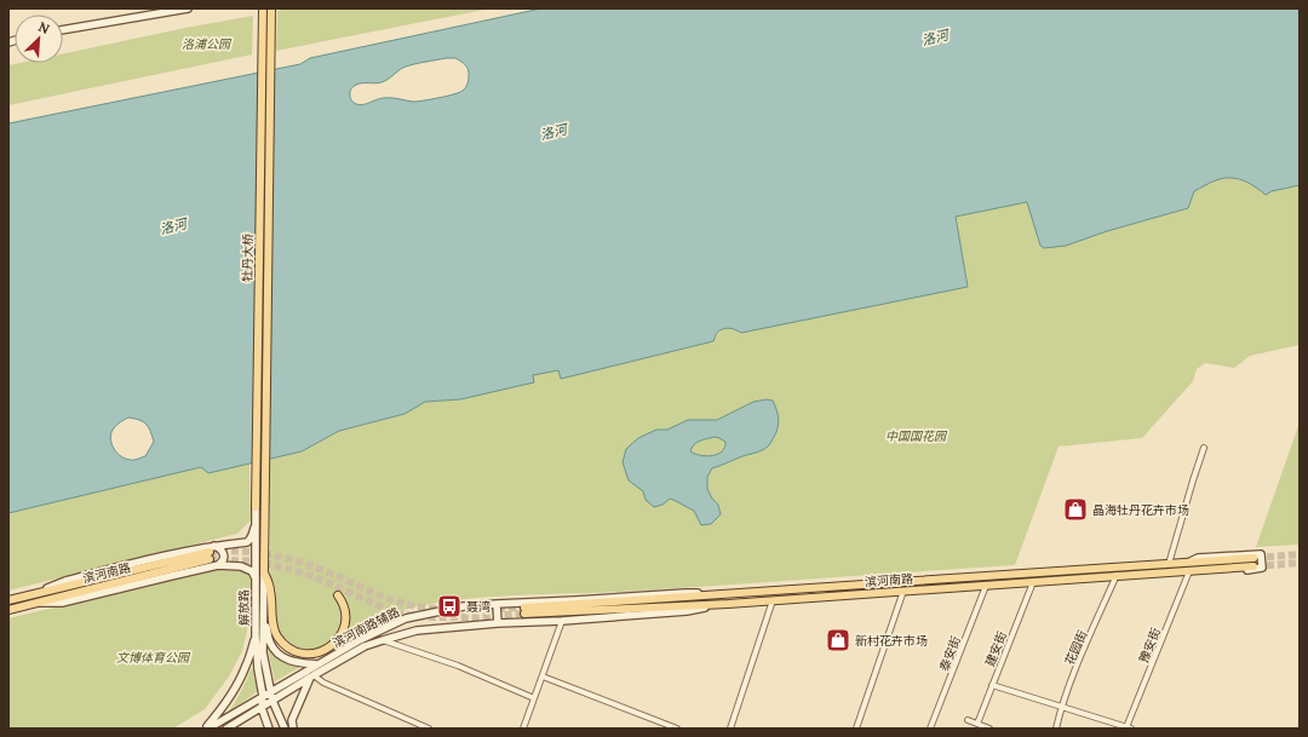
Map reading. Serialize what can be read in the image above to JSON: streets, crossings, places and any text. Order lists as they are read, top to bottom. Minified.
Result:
{"streets":{"main road":["牡丹大桥","滨河南路","解放路","滨河南路辅路"],"street":["豫安街","花园街","建安街","泰安街"]},"crossings":[["牡丹大桥","解放路"],["滨河南路","滨河南路辅路"],["滨河南路","豫安街"],["滨河南路","花园街"],["滨河南路","建安街"],["滨河南路","泰安街"],["解放路","滨河南路辅路"]],"water":["洛河"],"parks":["洛浦公园","中国国花园","文博体育公园"],"places":{"shop":["晶海牡丹花卉市场","新村花卉市场"],"bus stop":["聂湾"]},"north":"top right"}
